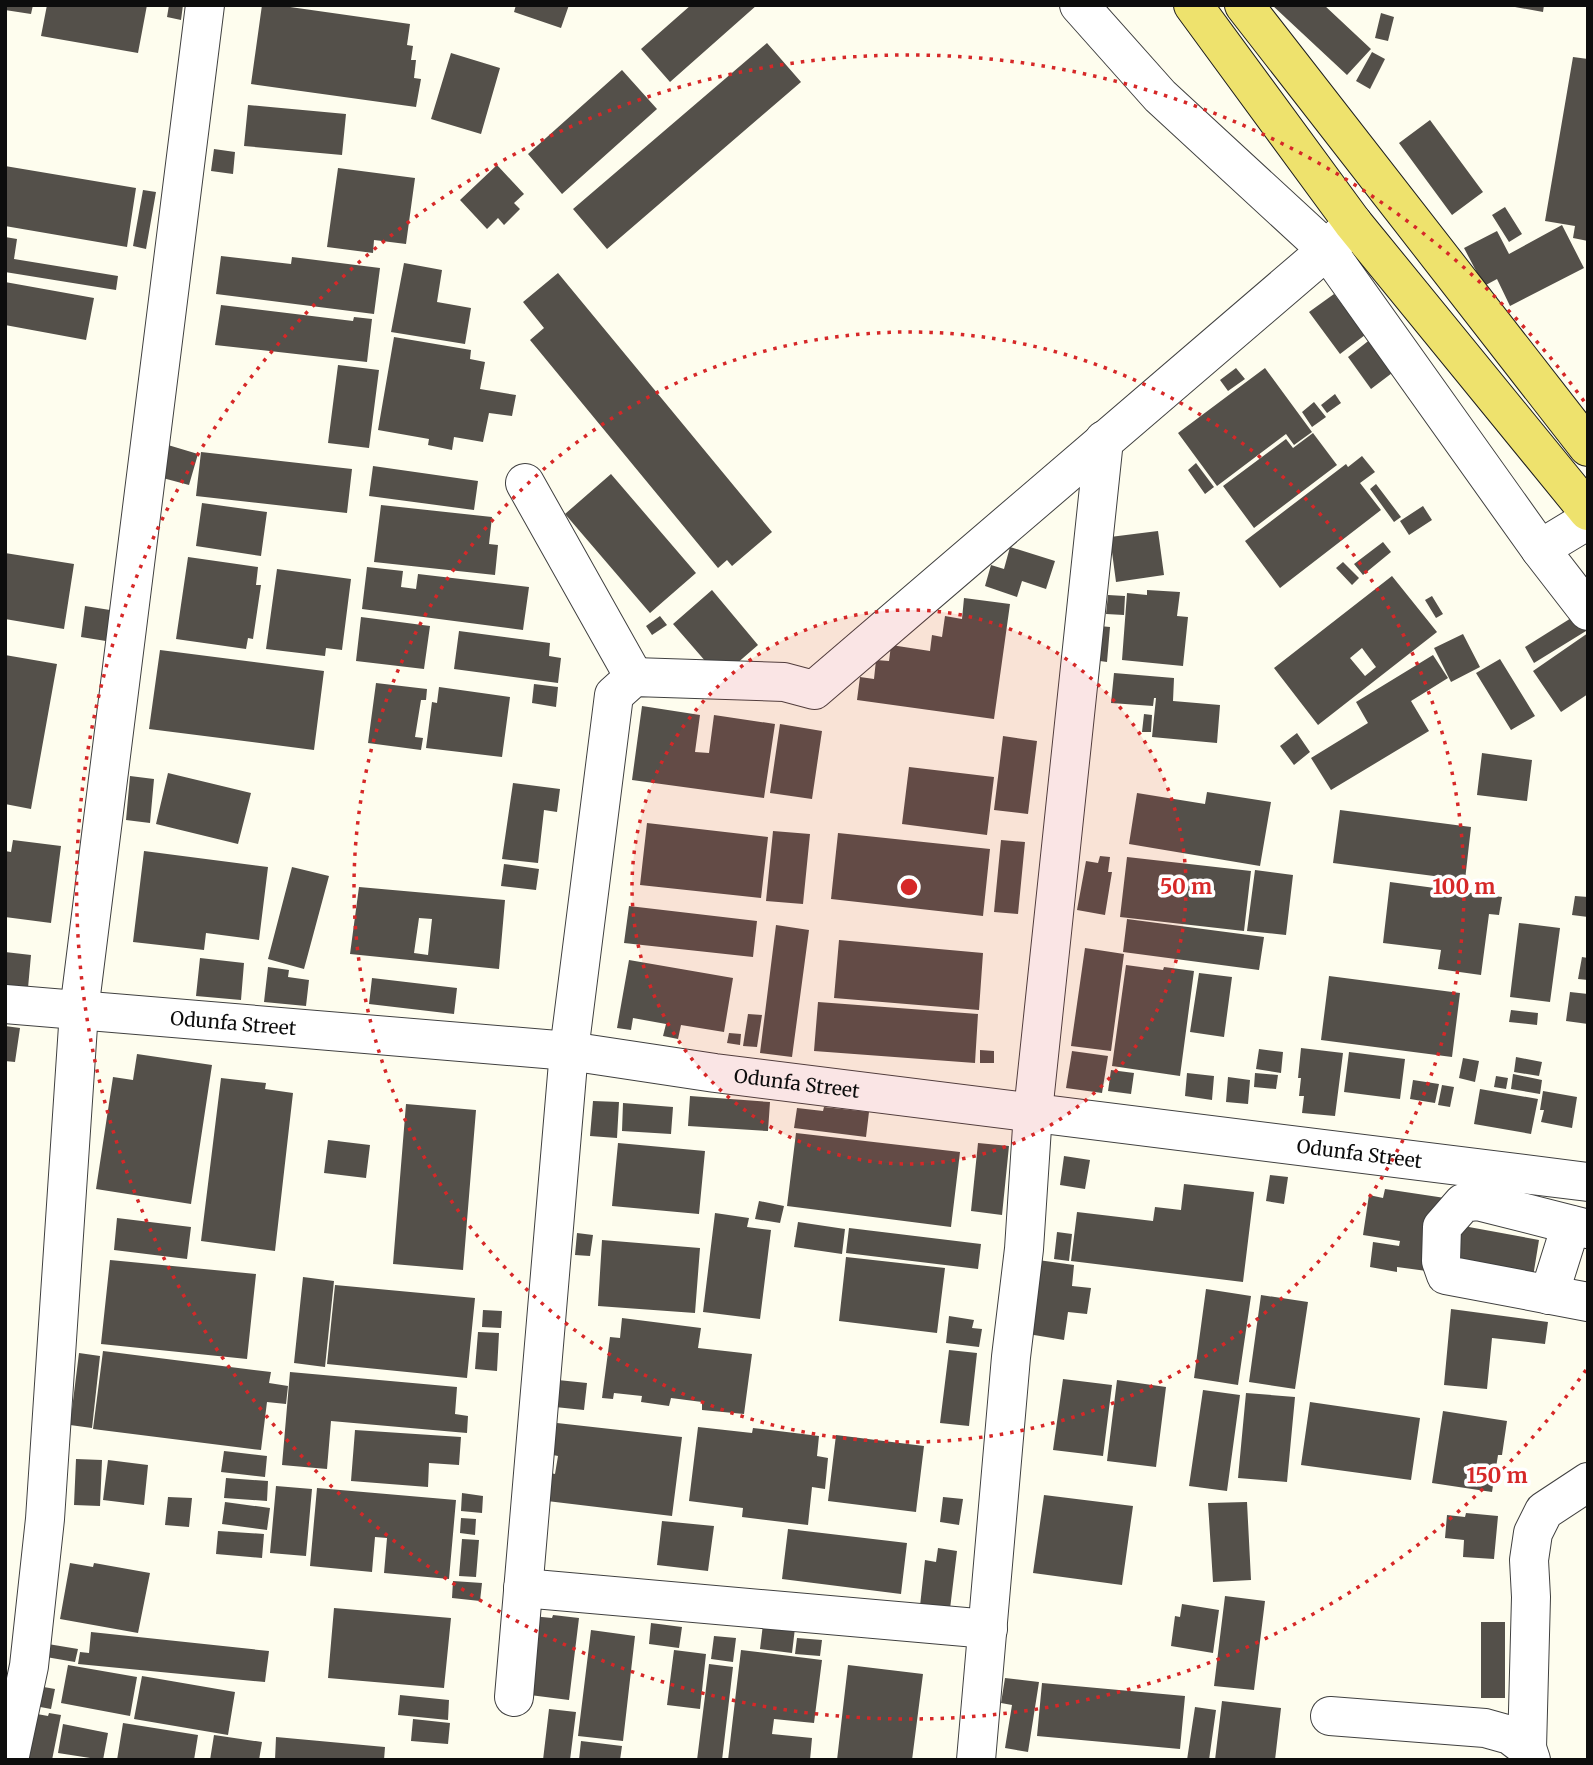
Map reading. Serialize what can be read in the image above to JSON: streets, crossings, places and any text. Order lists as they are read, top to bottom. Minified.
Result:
{"streets":{"street":["Odunfa Street"]},"rings":["50 m","100 m","150 m"]}
